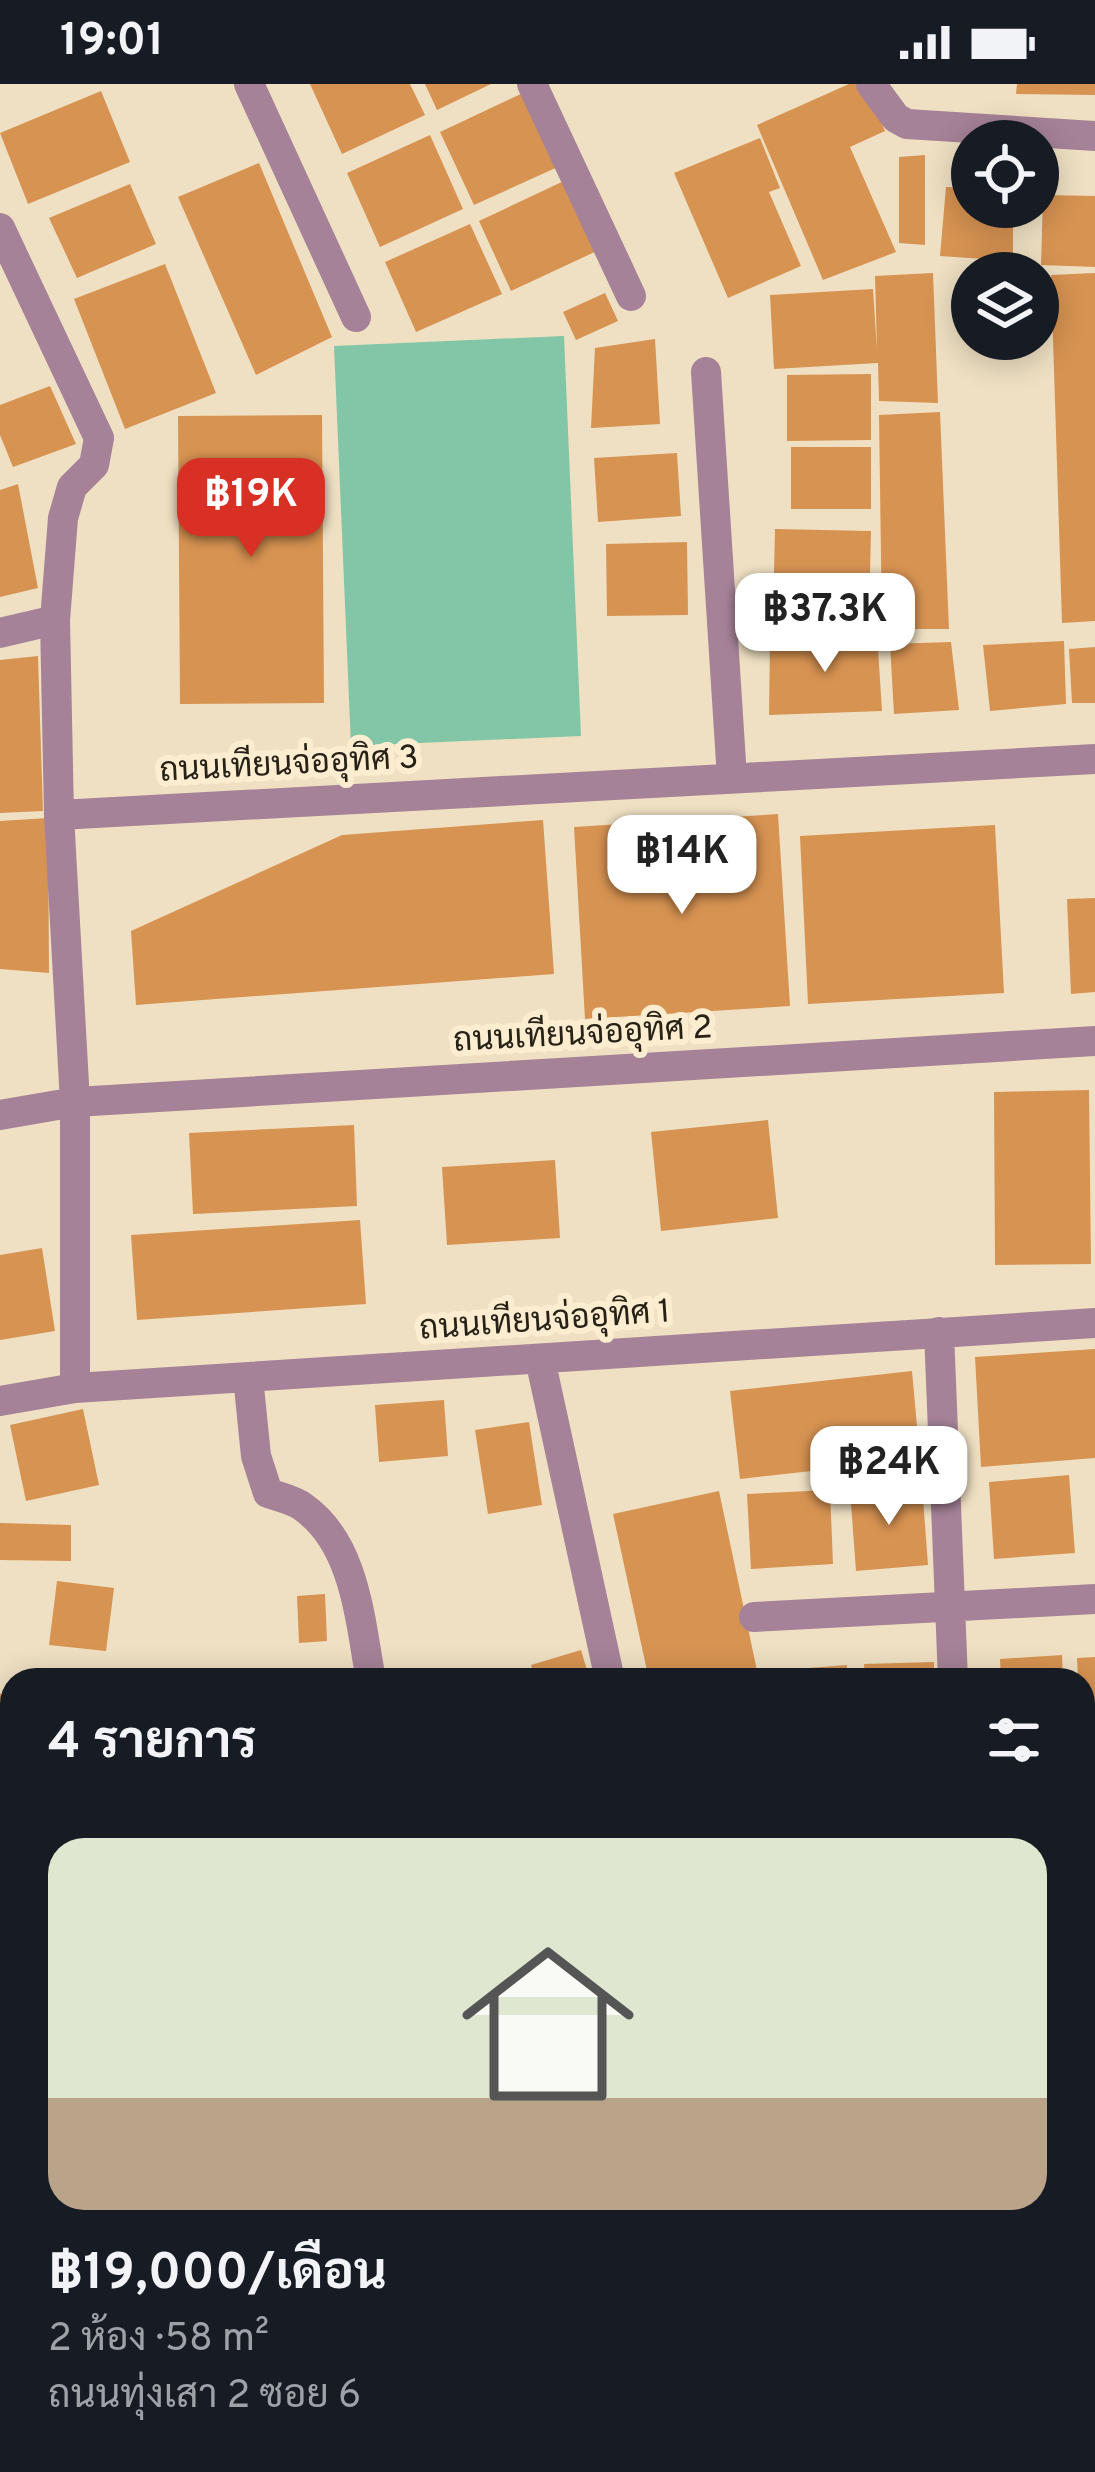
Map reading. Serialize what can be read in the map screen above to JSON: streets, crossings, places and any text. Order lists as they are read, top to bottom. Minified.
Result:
{"streets":{"street":["ถนนเทียนจ่ออุทิศ 3","ถนนเทียนจ่ออุทิศ 2","ถนนเทียนจ่ออุทิศ 1"]},"page":{"status":"19:01","price":["฿19K","฿37.3K","฿14K","฿24K"],"heading":"4 รายการ","list":[{"name":"฿19,000/เดือน","note":"2 ห้อง · 58 m² · ถนนทุ่งเสา 2 ซอย 6"}]}}
